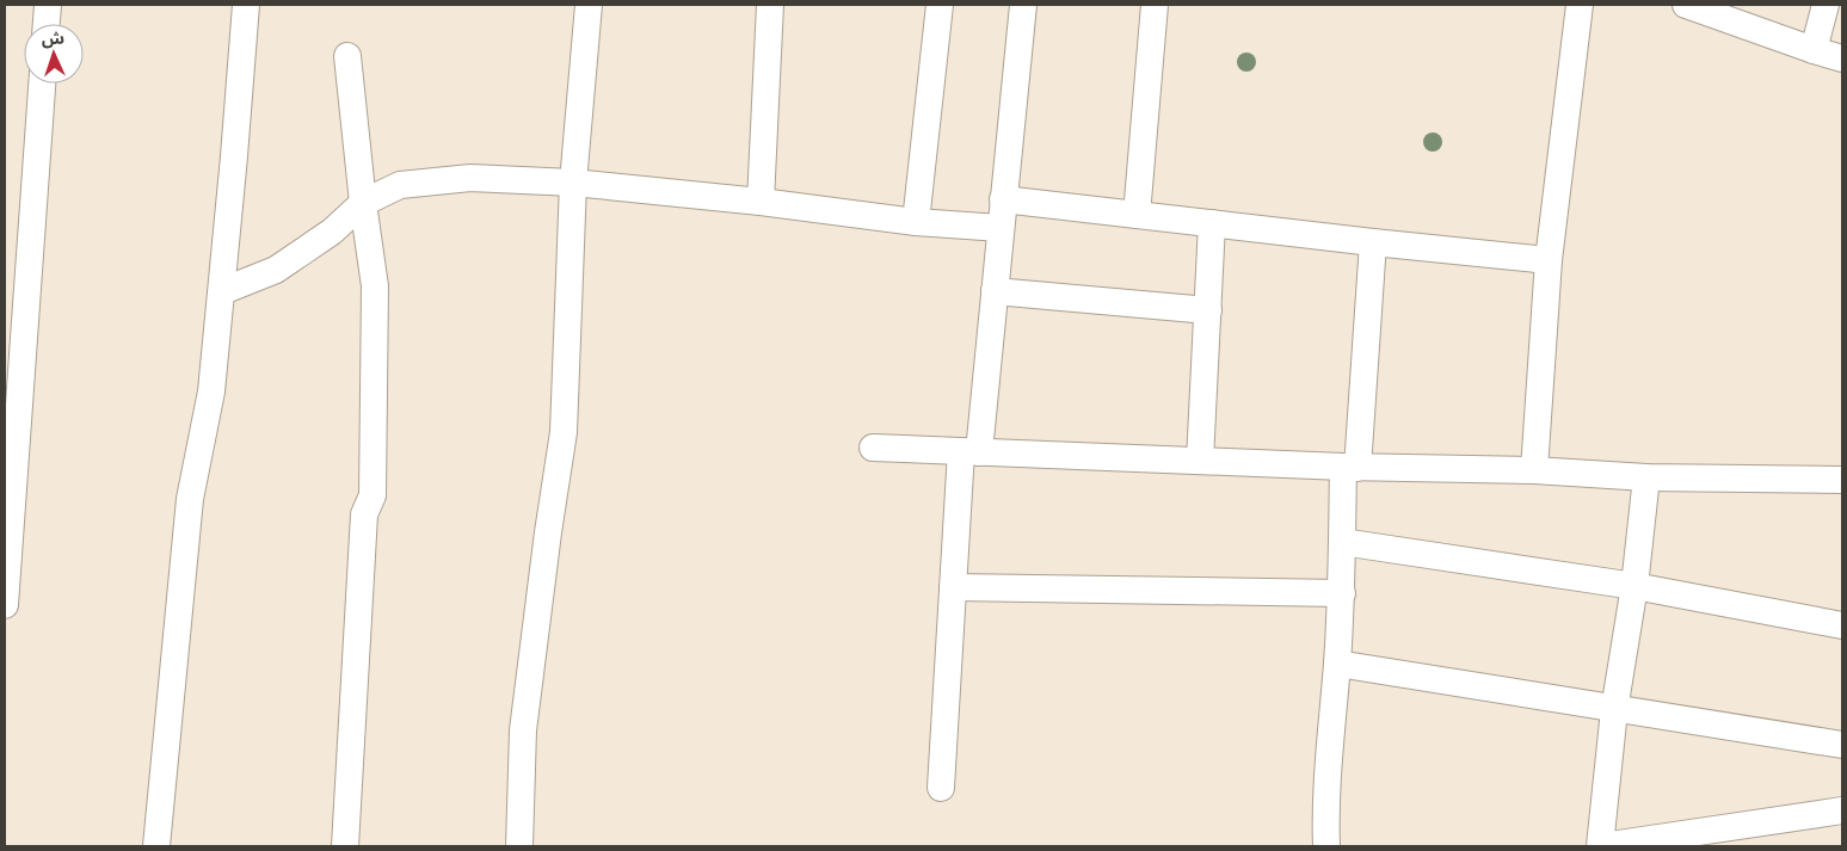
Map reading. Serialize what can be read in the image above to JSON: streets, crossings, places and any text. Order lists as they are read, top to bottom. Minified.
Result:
{"north":"top"}
